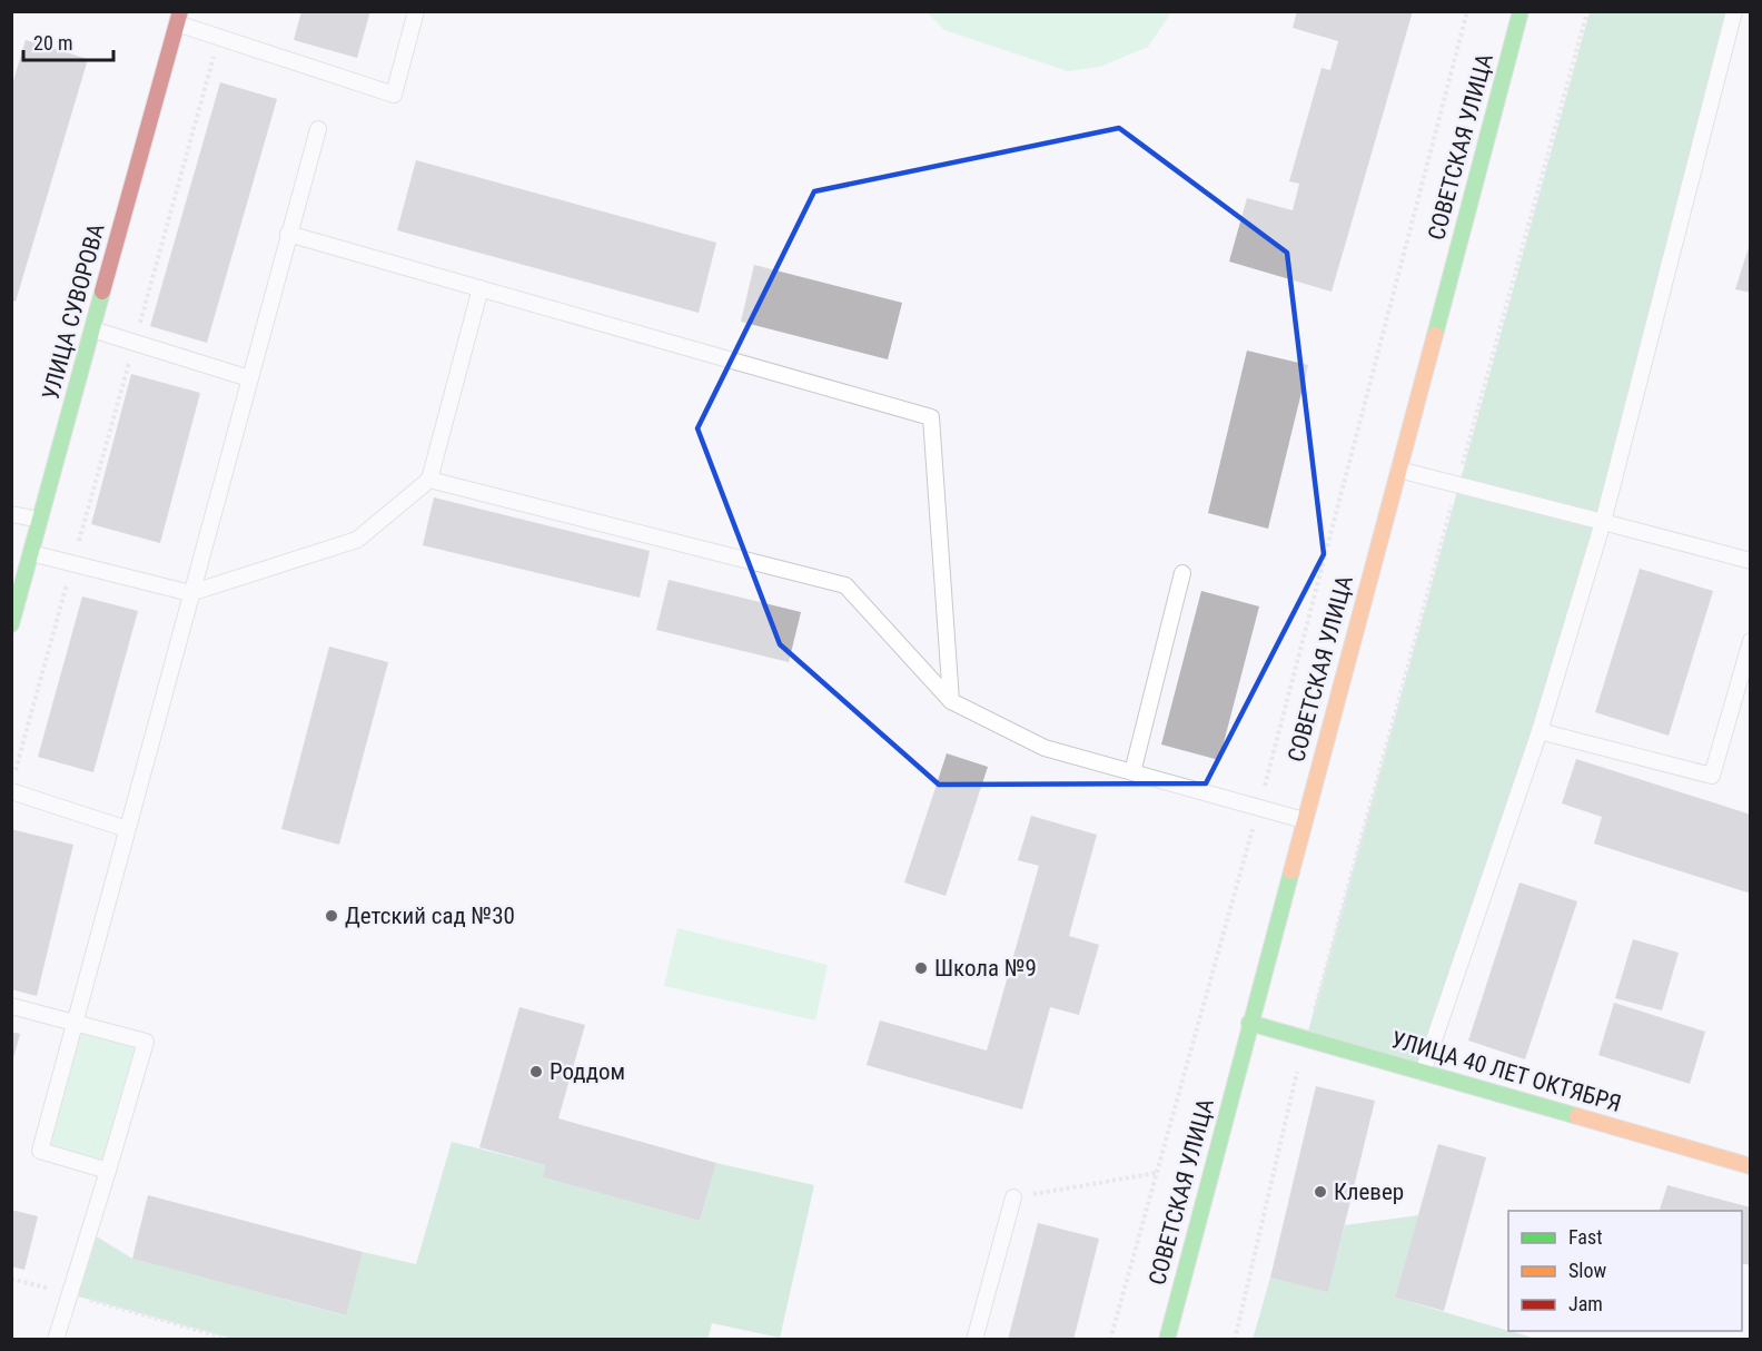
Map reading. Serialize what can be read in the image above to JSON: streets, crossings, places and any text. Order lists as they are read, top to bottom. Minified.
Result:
{"streets":{"main road":["СОВЕТСКАЯ УЛИЦА","УЛИЦА СУВОРОВА","УЛИЦА 40 ЛЕТ ОКТЯБРЯ"]},"crossings":[["СОВЕТСКАЯ УЛИЦА","УЛИЦА 40 ЛЕТ ОКТЯБРЯ"]],"places":["Детский сад №30","Школа №9","Роддом","Клевер"],"legend":["Fast","Slow","Jam"],"scale_bar":"20 m"}
